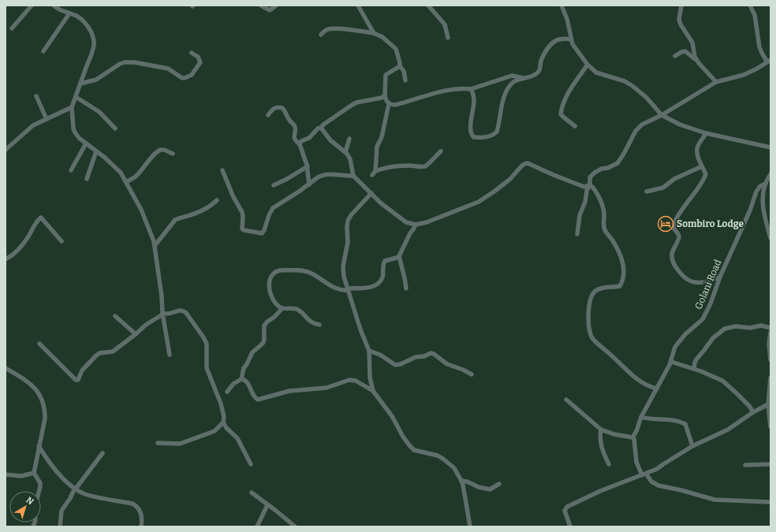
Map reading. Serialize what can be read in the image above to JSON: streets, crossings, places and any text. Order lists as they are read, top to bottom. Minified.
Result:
{"streets":{"street":["Golani Road"]},"places":{"hotel":["Sombiro Lodge"]},"north":"top right"}
